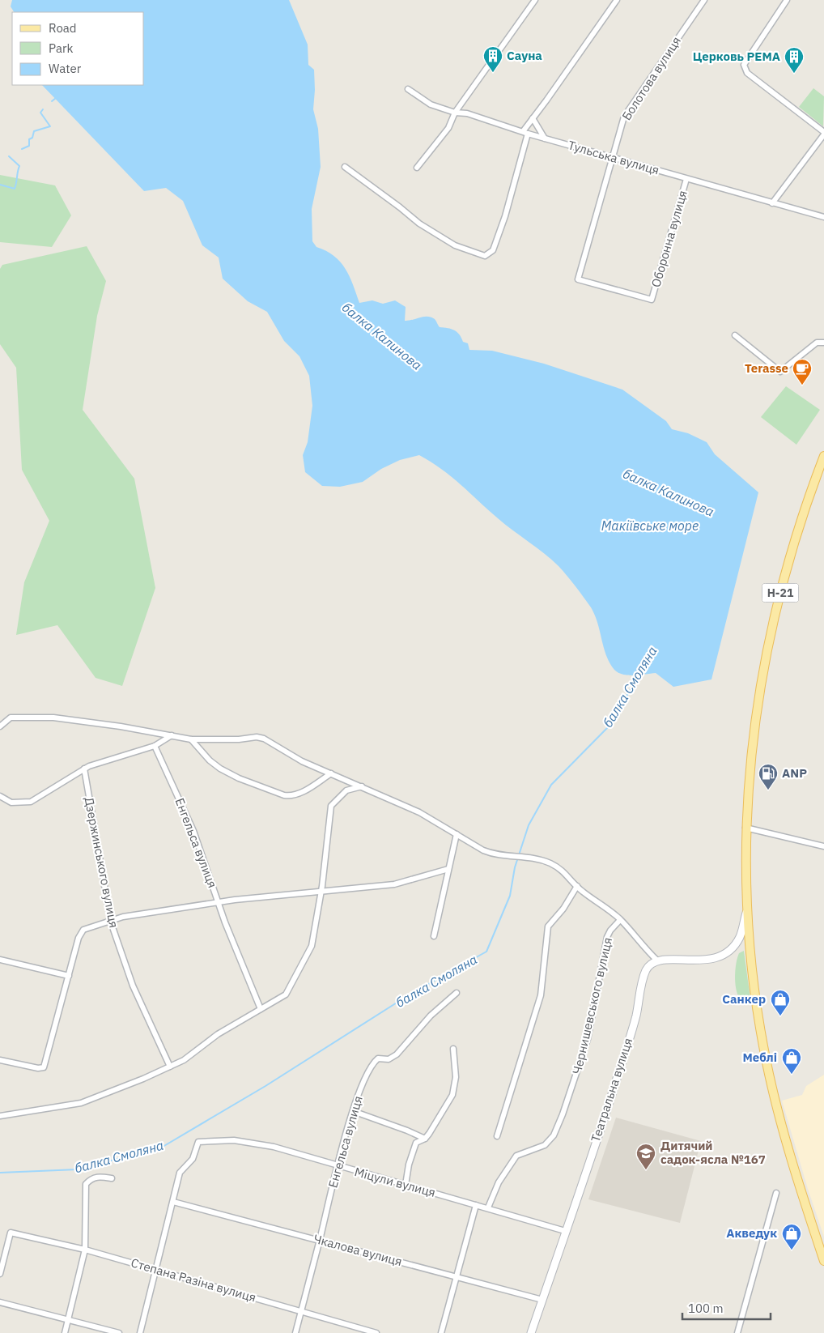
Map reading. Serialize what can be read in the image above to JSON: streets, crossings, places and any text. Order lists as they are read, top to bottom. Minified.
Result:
{"streets":{"main road":["Н-21"],"street":["Болотова вулиця","Тульська вулиця","Оборонна вулиця","Енгельса вулиця","Дзержинського вулиця","Чернишевського вулиця","Театральна вулиця","Міцули вулиця","Чкалова вулиця","Степана Разіна вулиця"]},"crossings":[["Болотова вулиця","Тульська вулиця"],["Болотова вулиця","Оборонна вулиця"],["Тульська вулиця","Оборонна вулиця"],["Енгельса вулиця","Міцули вулиця"],["Енгельса вулиця","Чкалова вулиця"],["Енгельса вулиця","Степана Разіна вулиця"],["Чернишевського вулиця","Міцули вулиця"],["Театральна вулиця","Міцули вулиця"],["Театральна вулиця","Чкалова вулиця"],["Міцули вулиця","Чкалова вулиця"]],"water":["балка Калинова","Макіївське море","балка Смоляна"],"places":{"building":["Сауна","Церковь РЕМА"],"cafe":["Terasse"],"fuel station":["ANP"],"shop":["Санкер","Меблі","Акведук"],"school or university":["Дитячий садок-ясла №167"]},"legend":["Road","Park","Water"],"scale_bar":"100 m"}
